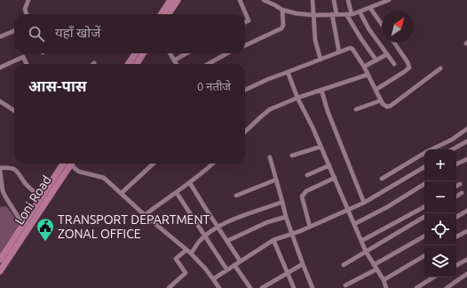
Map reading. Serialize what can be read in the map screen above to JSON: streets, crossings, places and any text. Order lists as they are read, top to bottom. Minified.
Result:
{"streets":{"highway":["Loni Road"]},"places":{"public building":["TRANSPORT DEPARTMENT ZONAL OFFICE"]},"north":"top right","page":{"search":"यहाँ खोजें","heading":["आस-पास","0 नतीजे"],"map_buttons":["+","−"]}}
